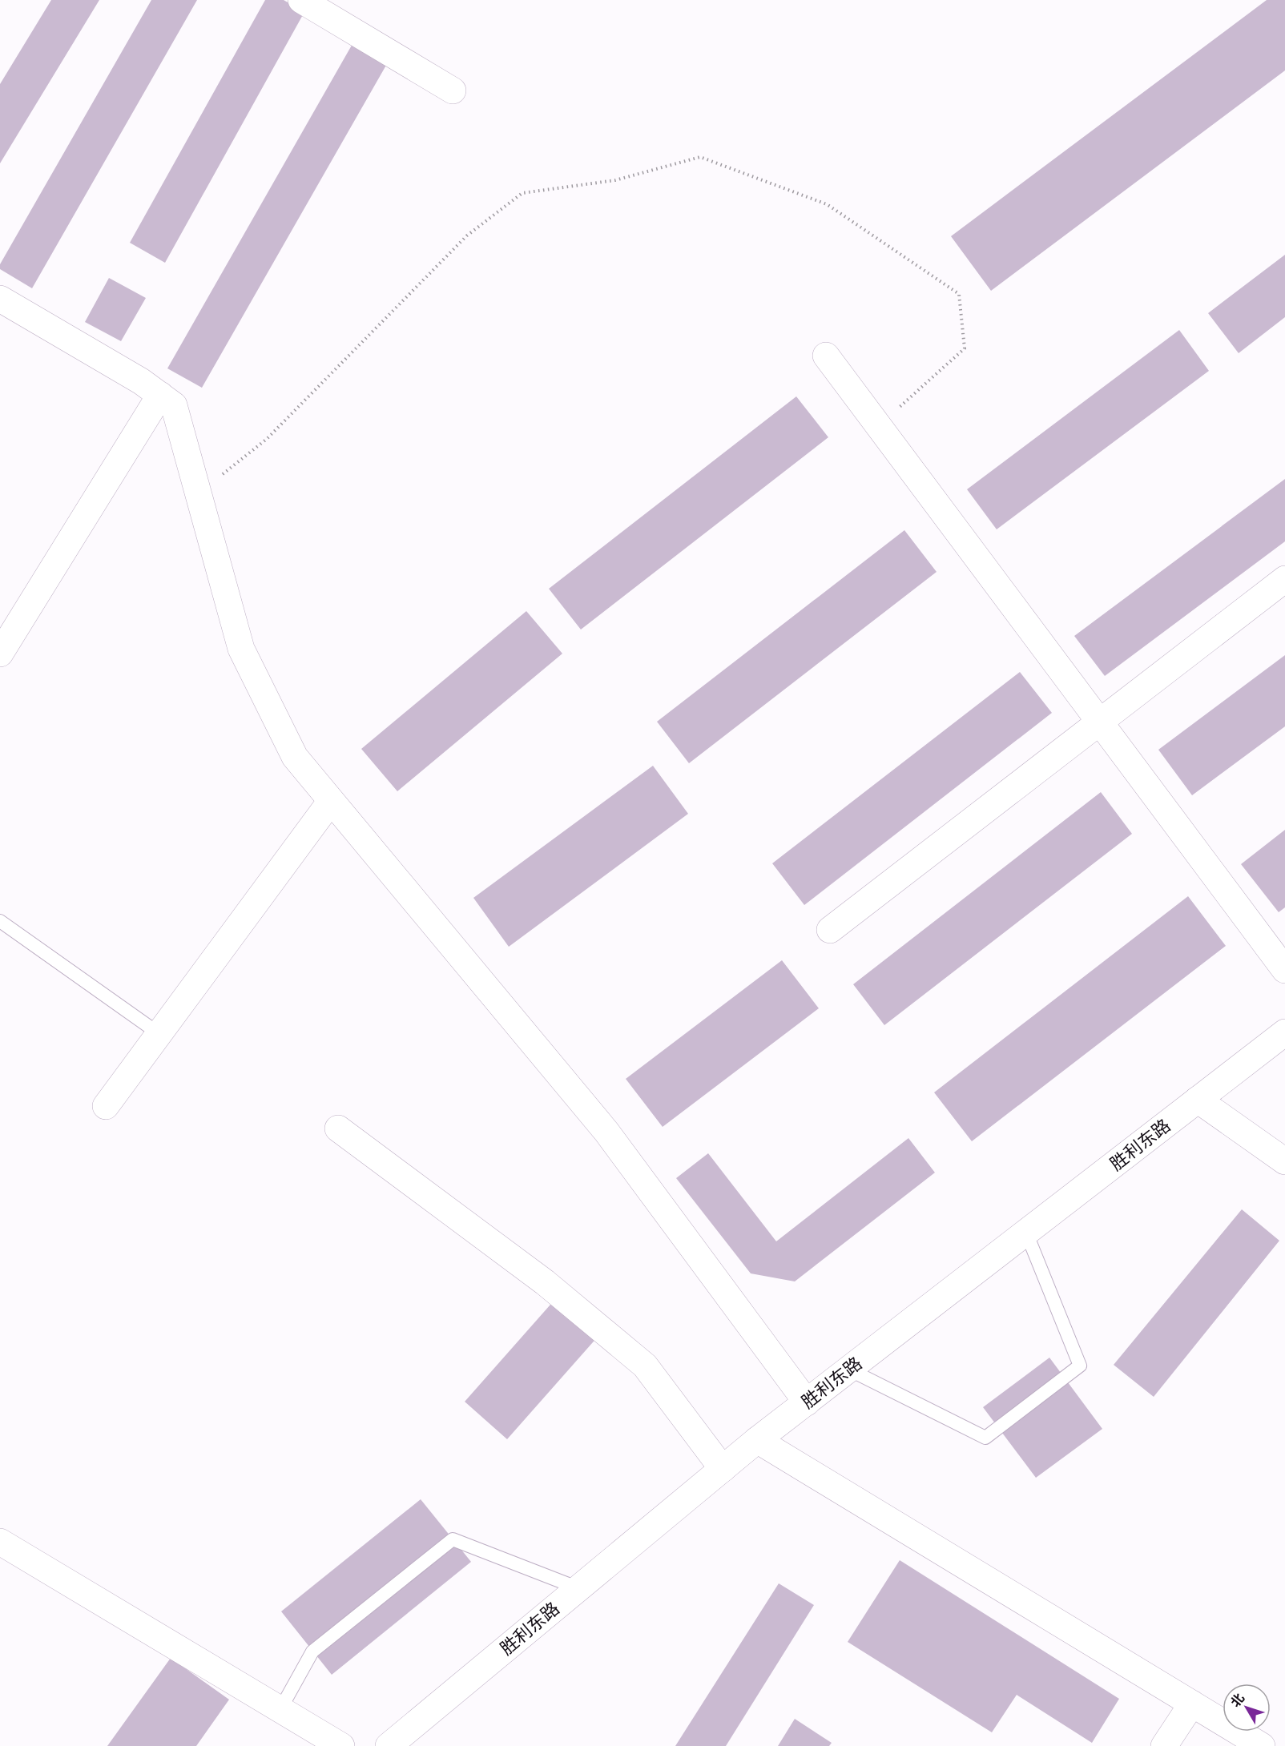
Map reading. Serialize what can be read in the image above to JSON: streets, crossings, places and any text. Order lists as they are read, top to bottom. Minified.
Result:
{"streets":{"street":["胜利东路"]},"north":"top left"}
